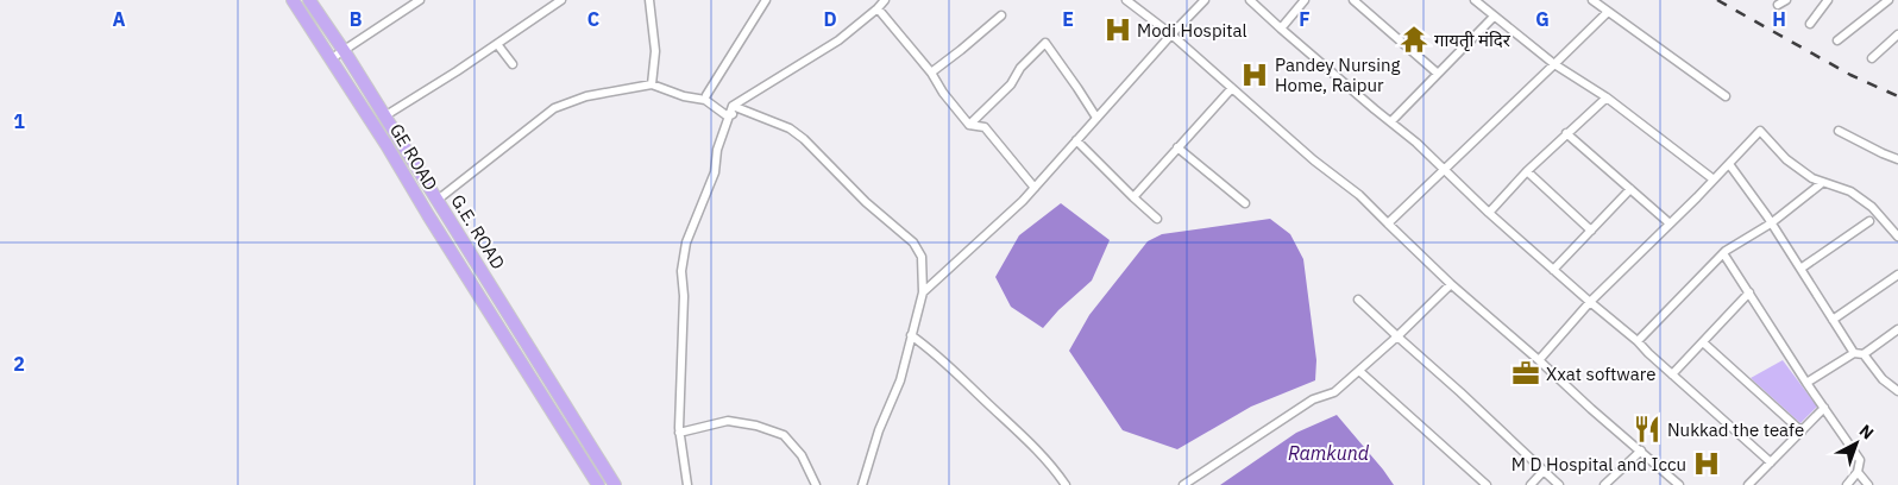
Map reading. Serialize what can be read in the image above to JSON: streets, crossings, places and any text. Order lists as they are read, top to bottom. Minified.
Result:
{"streets":{"main road":["GE ROAD","G.E. ROAD"]},"water":["Ramkund"],"places":{"hospital":["Modi Hospital","Pandey Nursing Home, Raipur","M D Hospital and Iccu"],"temple":["गायतृी मंदिर"],"office":["Xxat software"],"restaurant":["Nukkad the teafe"]},"north":"top right","grid":{"columns":["A","B","C","D","E","F","G","H"],"rows":["1","2"]}}
